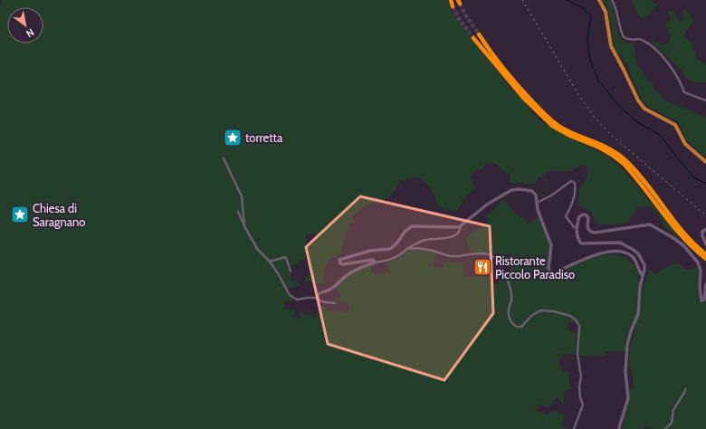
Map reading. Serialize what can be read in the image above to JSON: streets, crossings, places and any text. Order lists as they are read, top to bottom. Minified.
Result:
{"places":{"place":["torretta","Chiesa di Saragnano"],"restaurant":["Ristorante Piccolo Paradiso"]},"north":"bottom right"}
